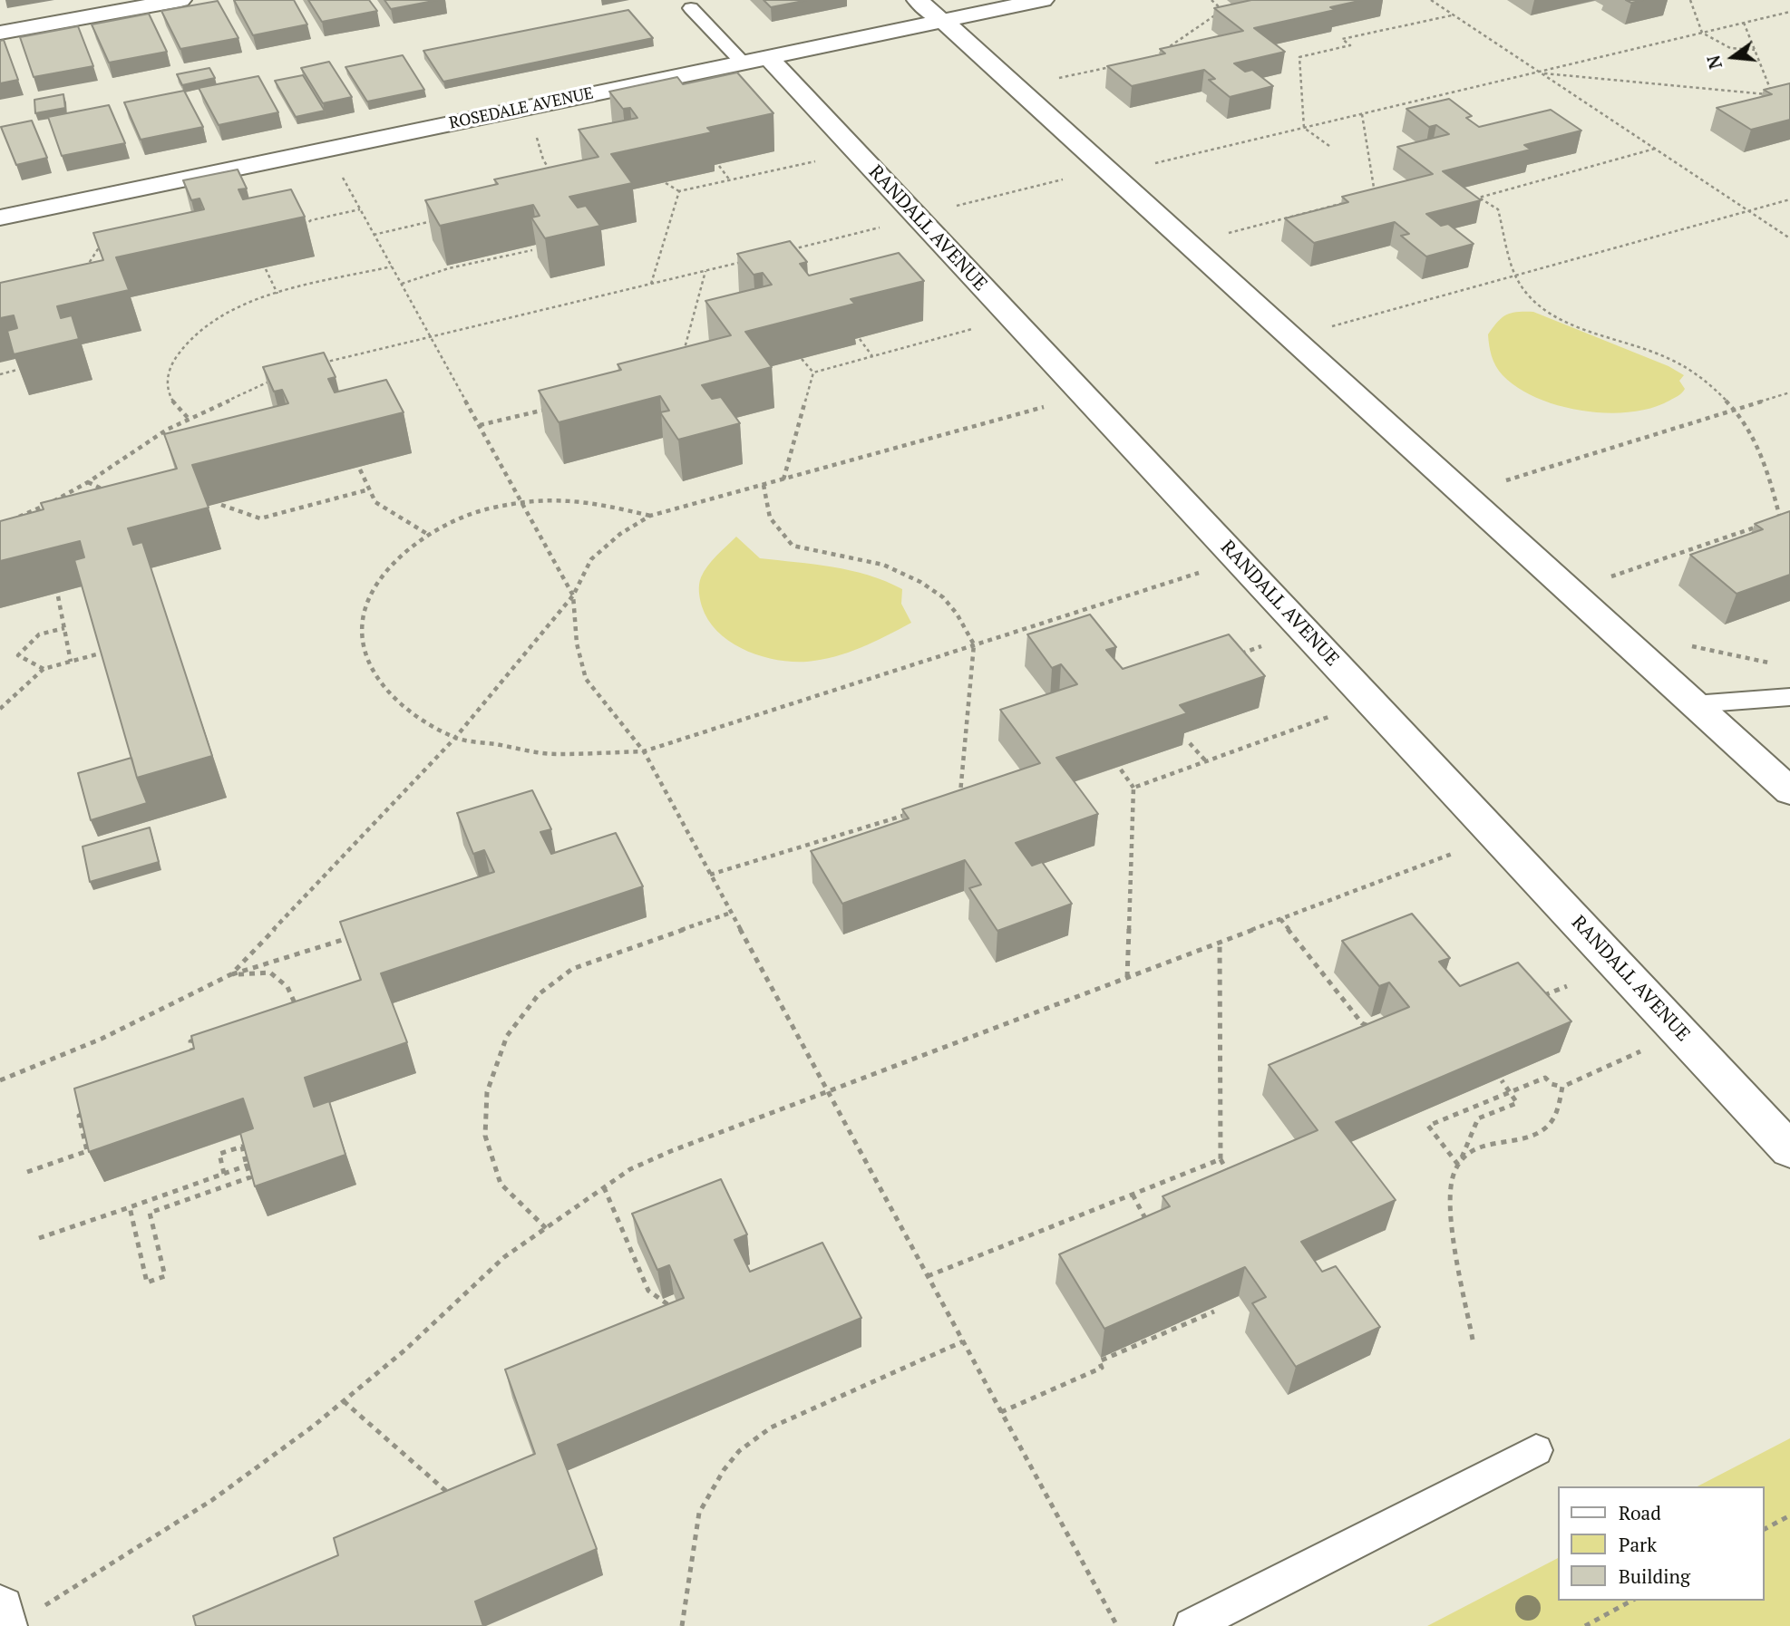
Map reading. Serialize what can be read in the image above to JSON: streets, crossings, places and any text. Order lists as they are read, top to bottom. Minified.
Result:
{"streets":{"street":["ROSEDALE AVENUE","RANDALL AVENUE"]},"crossings":[["ROSEDALE AVENUE","RANDALL AVENUE"]],"legend":["Road","Park","Building"],"north":"left"}
